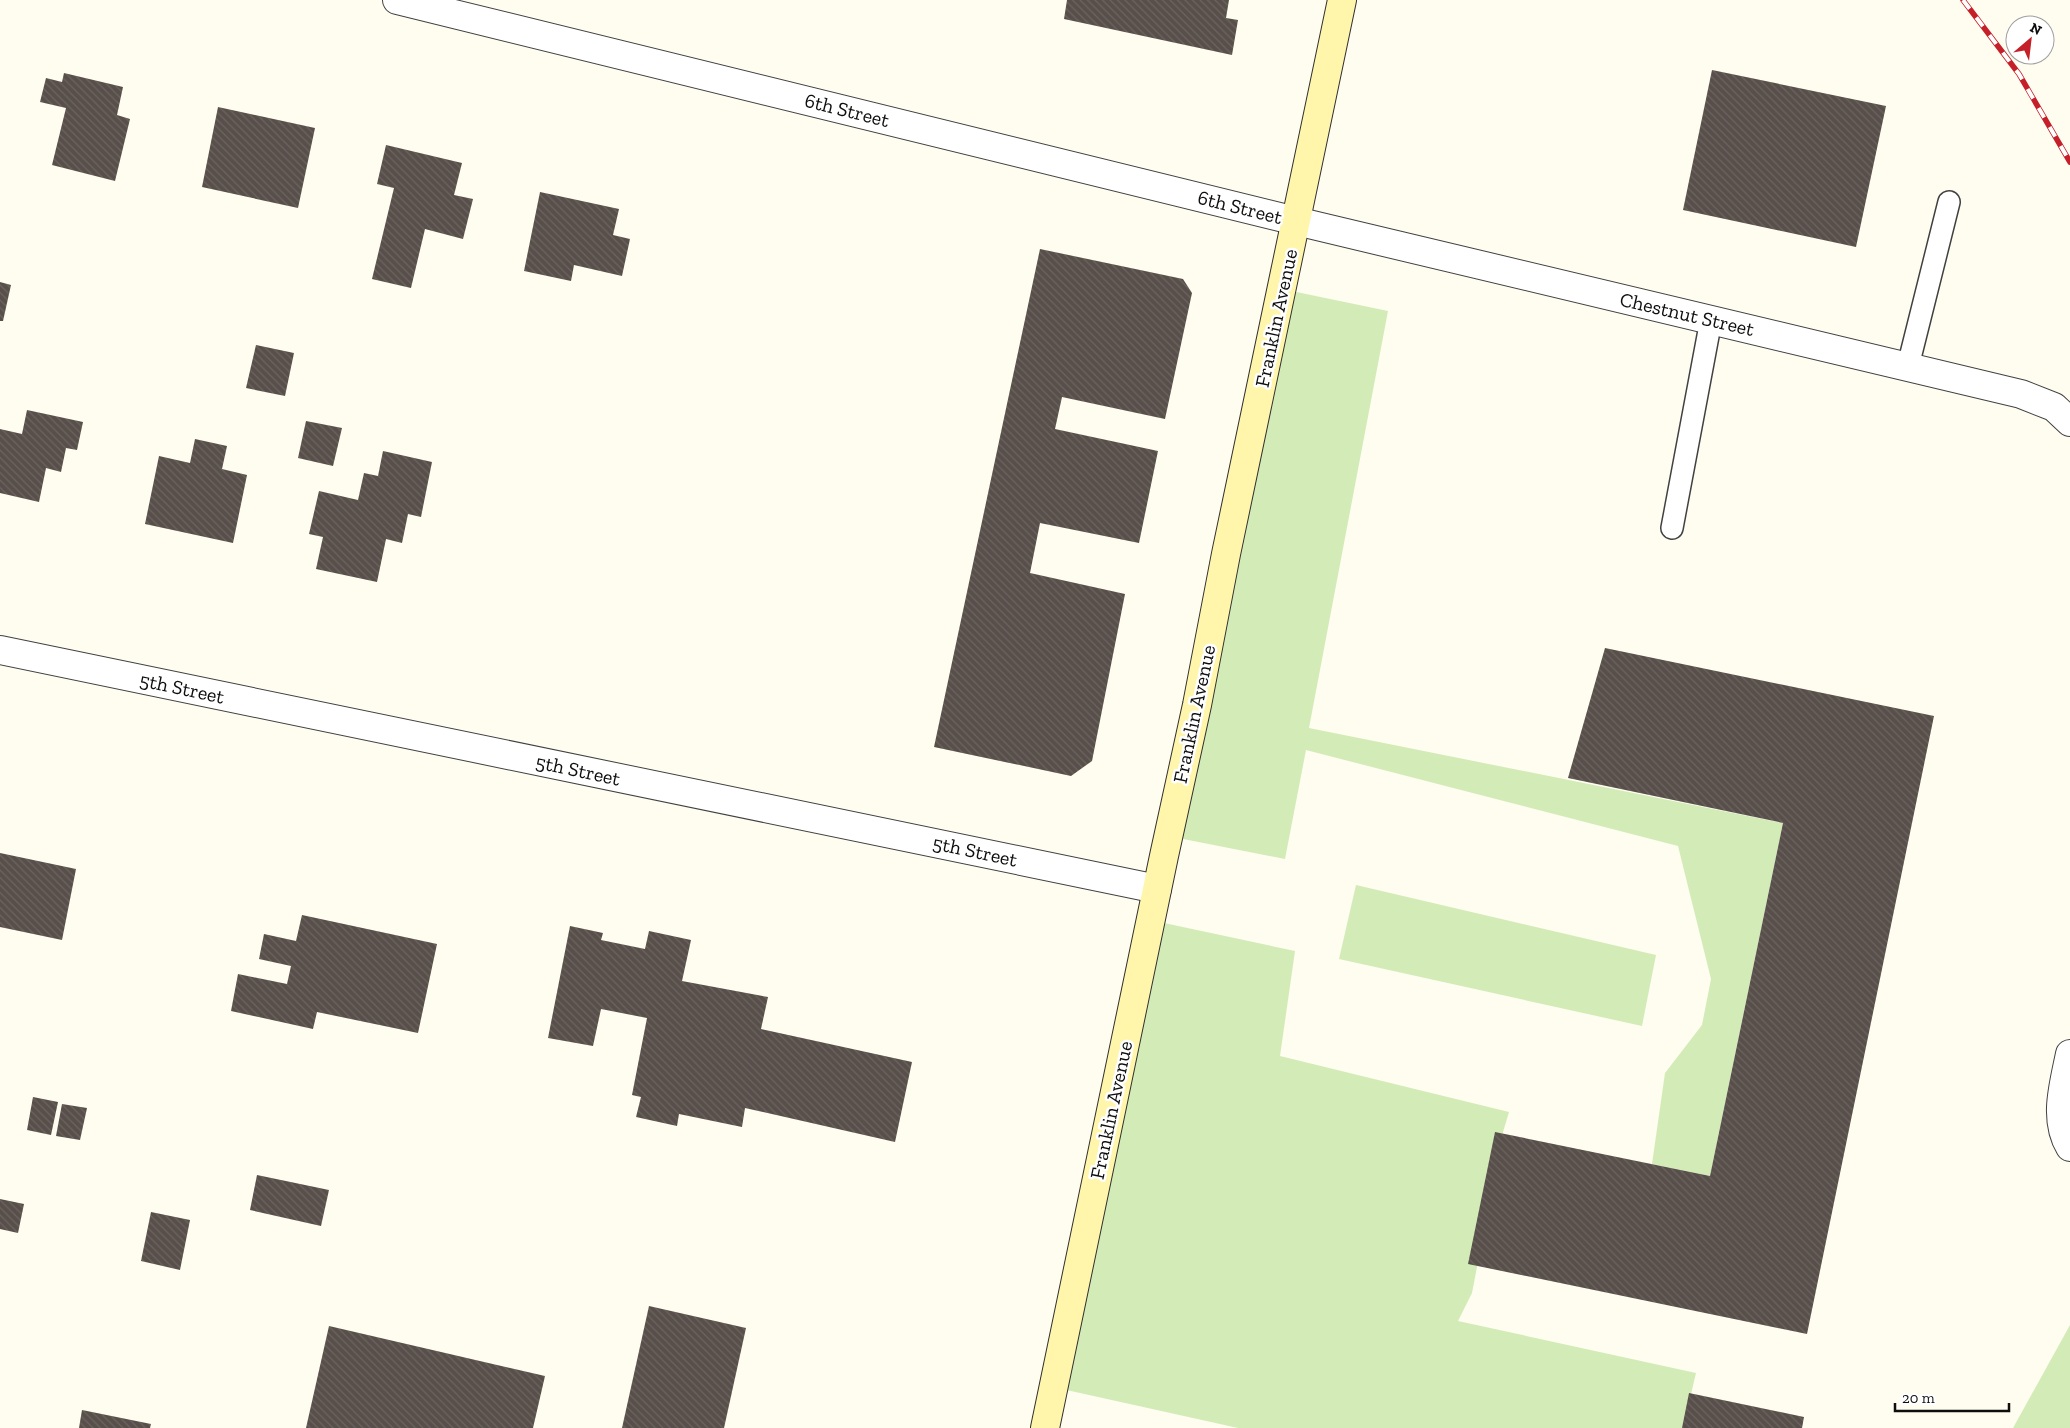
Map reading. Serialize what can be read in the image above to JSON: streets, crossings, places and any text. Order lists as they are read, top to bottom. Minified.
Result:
{"streets":{"main road":["Franklin Avenue"],"street":["6th Street","Chestnut Street","5th Street"]},"crossings":[["6th Street","Chestnut Street"],["6th Street","Franklin Avenue"],["Chestnut Street","Franklin Avenue"],["Franklin Avenue","5th Street"]],"scale_bar":"20 m","north":"top right"}
